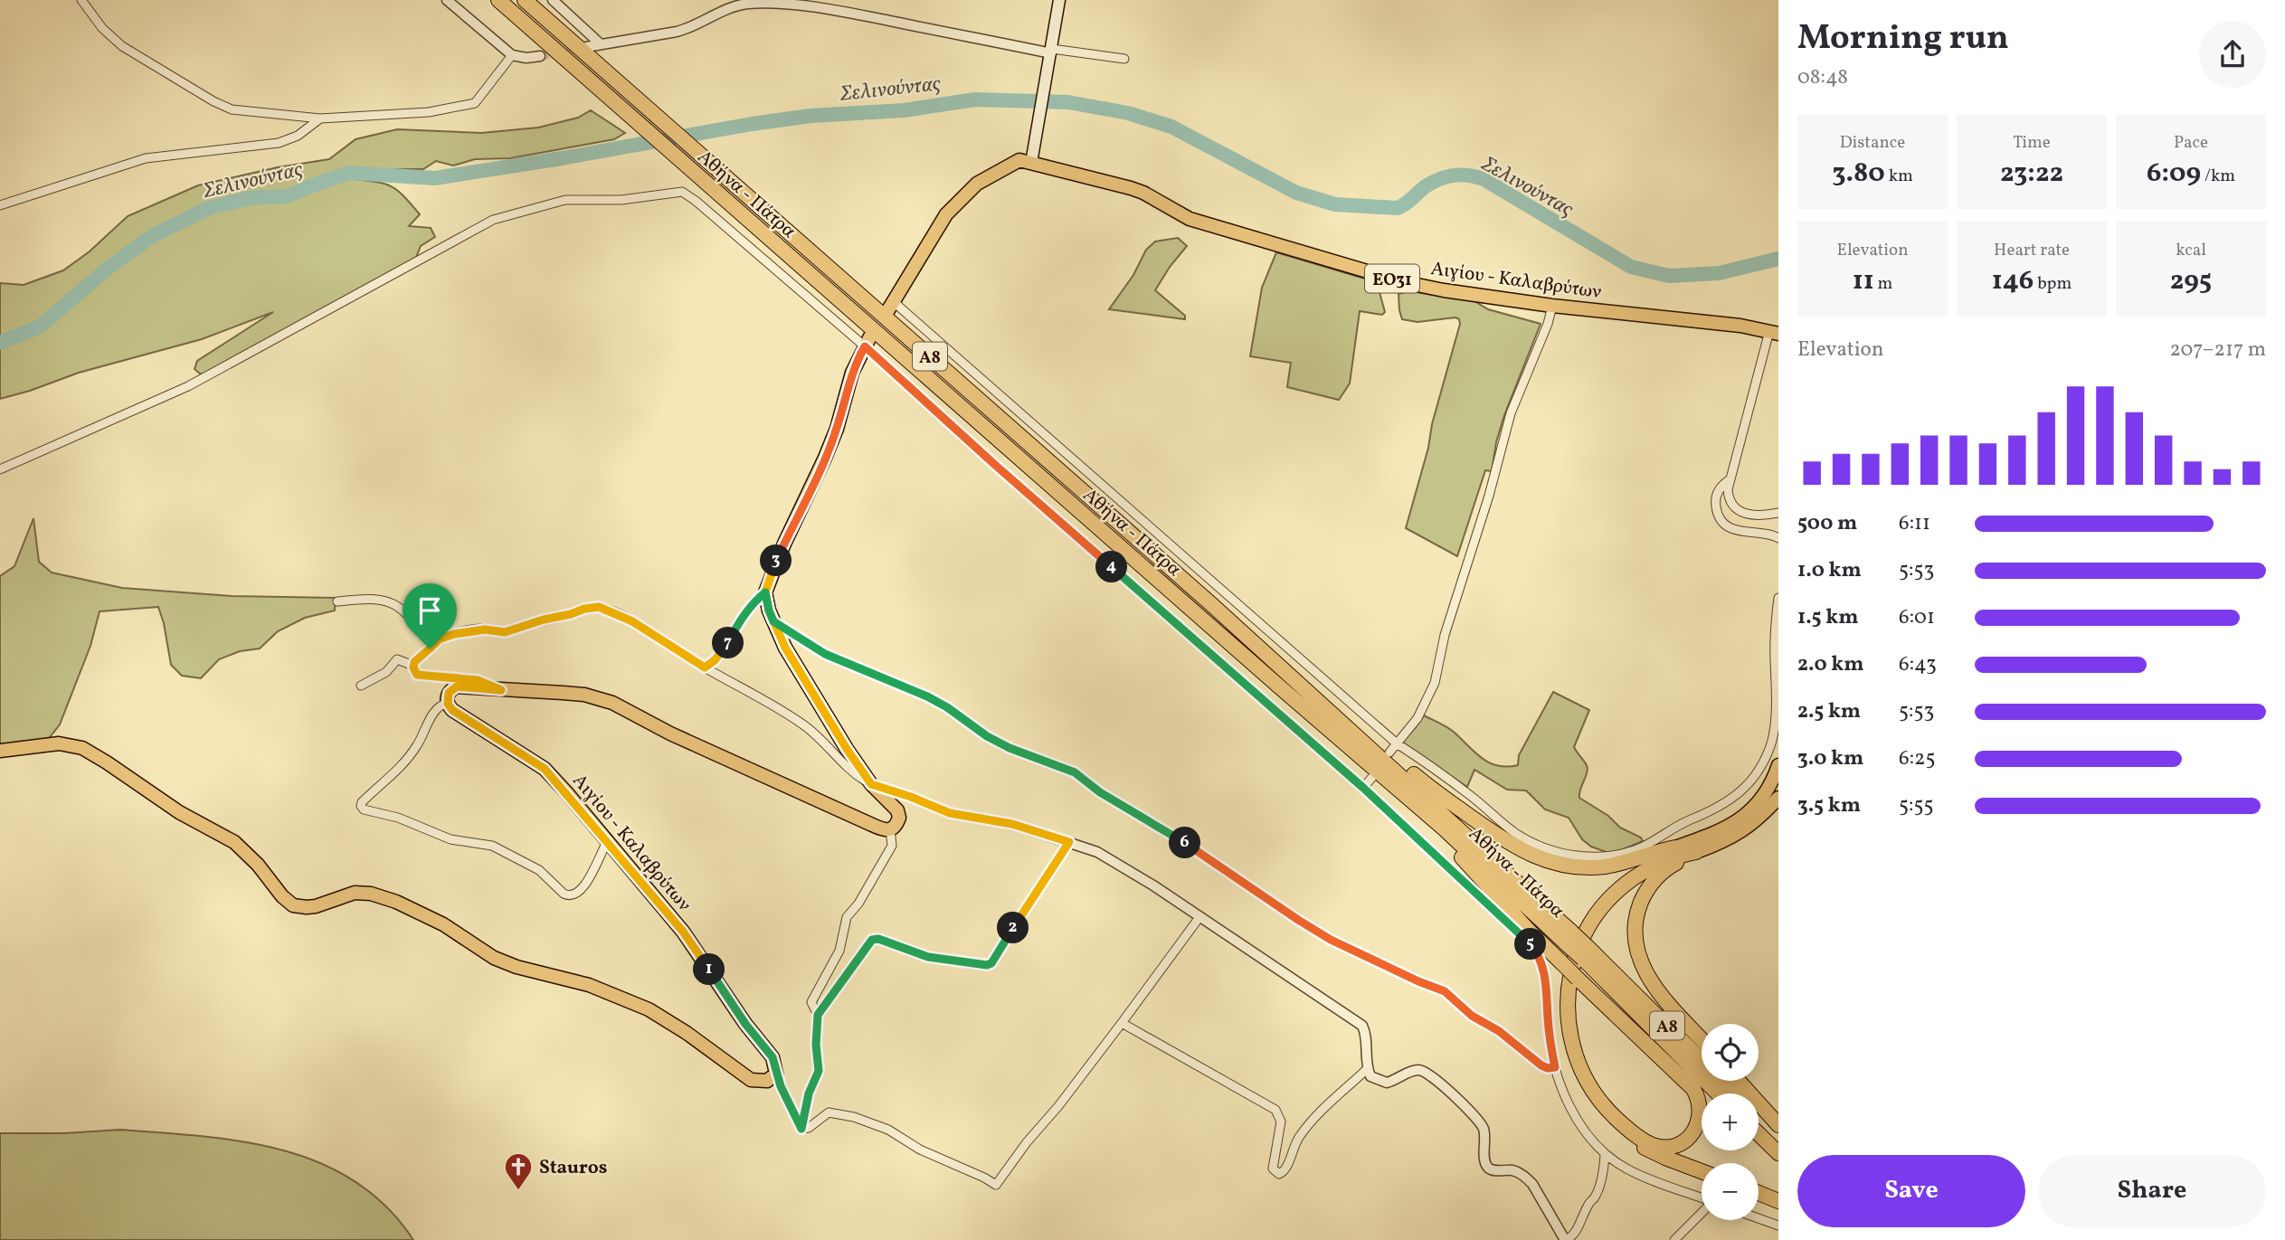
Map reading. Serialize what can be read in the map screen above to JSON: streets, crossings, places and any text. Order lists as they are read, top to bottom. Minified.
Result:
{"streets":{"highway":["Αθήνα - Πάτρα","Α8"],"main road":["ΕΟ31","Αιγίου - Καλαβρύτων"]},"water":["Σελινούντας"],"places":{"church":["Stauros"]},"page":{"heading":["Morning run","08:48"],"stats":[["Distance","3.80 km"],["Time","23:22"],["Pace","6:09 /km"],["Elevation","11 m"],["Heart rate","146 bpm"],["kcal","295"]],"chart":["Elevation","207–217 m"],"list":[{"name":"500 m","note":"6:11"},{"name":"1.0 km","note":"5:53"},{"name":"1.5 km","note":"6:01"},{"name":"2.0 km","note":"6:43"},{"name":"2.5 km","note":"5:53"},{"name":"3.0 km","note":"6:25"},{"name":"3.5 km","note":"5:55"}],"pins":["3","4","7","6","2","5","1"],"map_buttons":["+","−"],"buttons":["Save","Share"]}}
